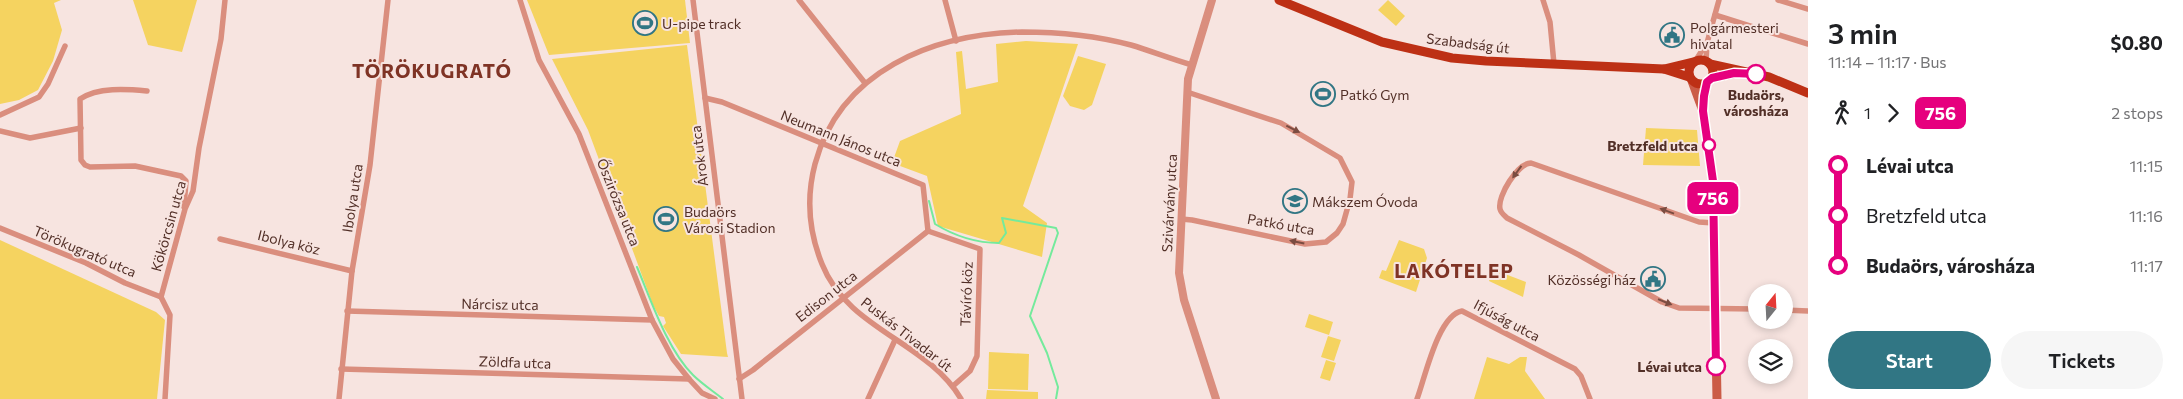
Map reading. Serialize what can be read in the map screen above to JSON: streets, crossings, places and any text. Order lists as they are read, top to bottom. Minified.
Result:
{"streets":{"main road":["Szabadság út"],"street":["Neumann János utca","Árok utca","Ibolya utca","Őszirózsa utca","Szivárvány utca","Patkó utca","Kökörcsin utca","Ibolya köz","Törökugrató utca","Távíró köz","Edison utca","Nárcisz utca","Ifjúság utca","Puskás Tivadar út","Zöldfa utca"]},"crossings":[["Neumann János utca","Árok utca"],["Neumann János utca","Távíró köz"],["Neumann János utca","Edison utca"],["Neumann János utca","Puskás Tivadar út"],["Árok utca","Edison utca"],["Ibolya utca","Ibolya köz"],["Ibolya utca","Nárcisz utca"],["Ibolya utca","Zöldfa utca"],["Őszirózsa utca","Nárcisz utca"],["Őszirózsa utca","Zöldfa utca"],["Szivárvány utca","Patkó utca"],["Szivárvány utca","Puskás Tivadar út"],["Kökörcsin utca","Törökugrató utca"],["Távíró köz","Edison utca"],["Távíró köz","Puskás Tivadar út"],["Edison utca","Puskás Tivadar út"]],"districts":["TÖRÖKUGRATÓ","LAKÓTELEP"],"places":{"sports":["U-pipe track","Patkó Gym","Budaörs Városi Stadion"],"public building":["Polgármesteri hivatal","Közösségi ház"],"other":["Budaörs, városháza","Bretzfeld utca","Lévai utca"],"school or university":["Mákszem Óvoda"]},"lines":["bus line 756"],"north":"top","page":{"on_map":"756","heading":["3 min","11:14 – 11:17 · Bus","$0.80"],"legs":["1","756","2 stops"],"list":[{"name":"Lévai utca","value":"11:15"},{"name":"Bretzfeld utca","value":"11:16"},{"name":"Budaörs, városháza","value":"11:17"}],"buttons":["Start","Tickets"]}}
